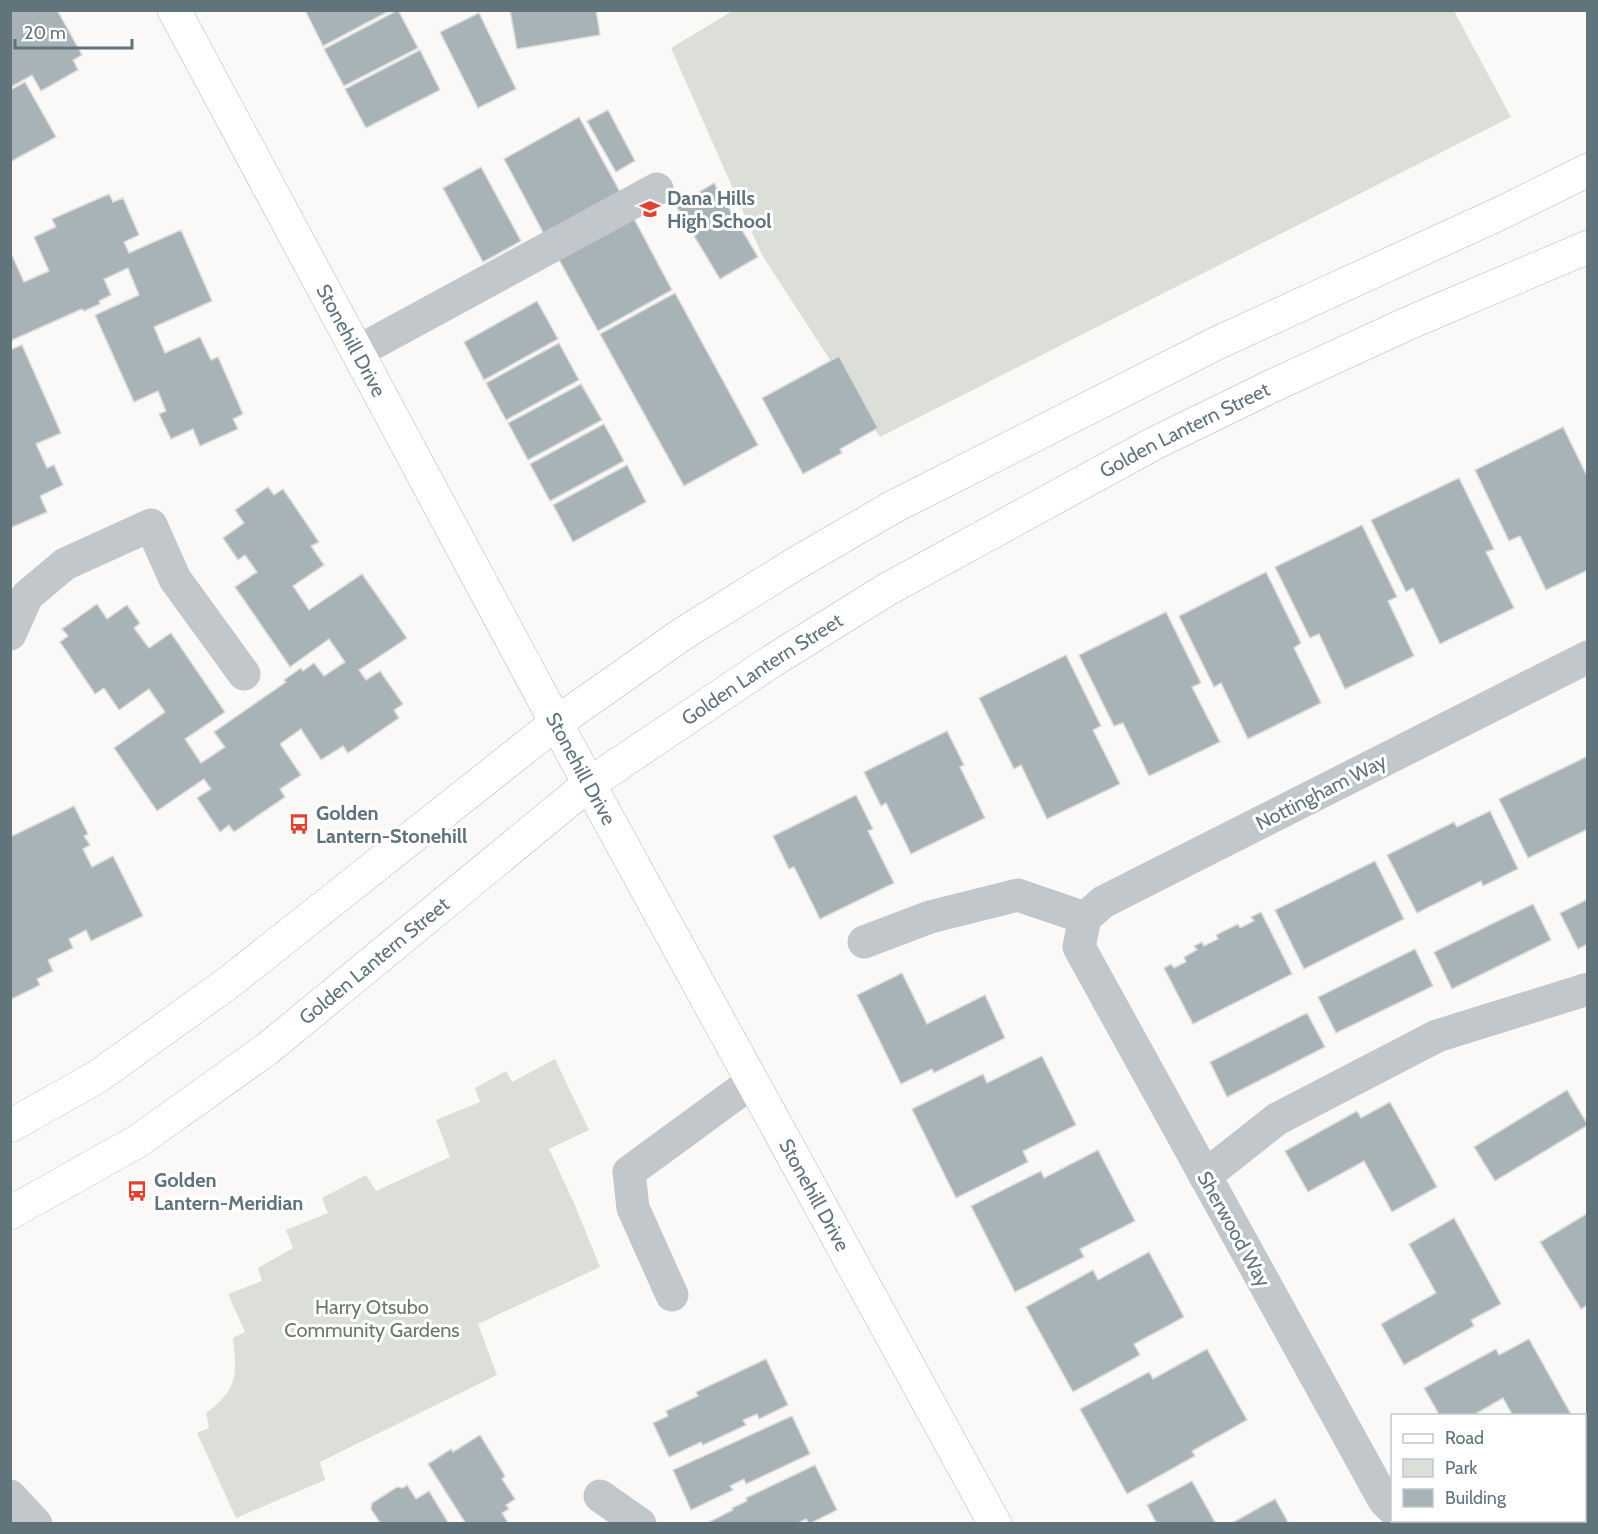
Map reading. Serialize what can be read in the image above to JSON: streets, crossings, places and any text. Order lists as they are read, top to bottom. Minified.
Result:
{"streets":{"main road":["Stonehill Drive","Golden Lantern Street"],"street":["Nottingham Way","Sherwood Way"]},"crossings":[["Stonehill Drive","Golden Lantern Street"],["Nottingham Way","Sherwood Way"]],"parks":["Harry Otsubo Community Gardens"],"places":{"school or university":["Dana Hills High School"],"bus stop":["Golden Lantern-Stonehill","Golden Lantern-Meridian"]},"legend":["Road","Park","Building"],"scale_bar":"20 m"}
